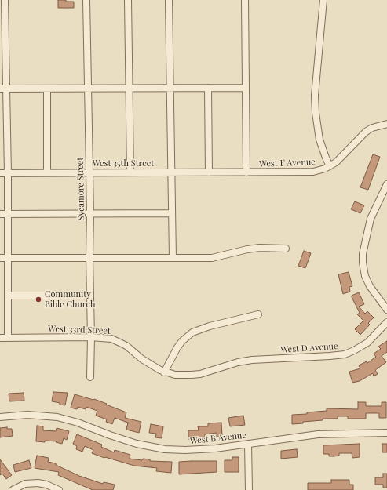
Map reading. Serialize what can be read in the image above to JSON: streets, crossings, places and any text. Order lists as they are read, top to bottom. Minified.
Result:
{"streets":{"street":["West F Avenue","West 35th Street","Sycamore Street","West 33rd Street","West D Avenue","West B Avenue"]},"crossings":[["West F Avenue","West 35th Street"],["West 35th Street","Sycamore Street"],["Sycamore Street","West 33rd Street"],["West 33rd Street","West D Avenue"]],"places":["Community Bible Church"]}
